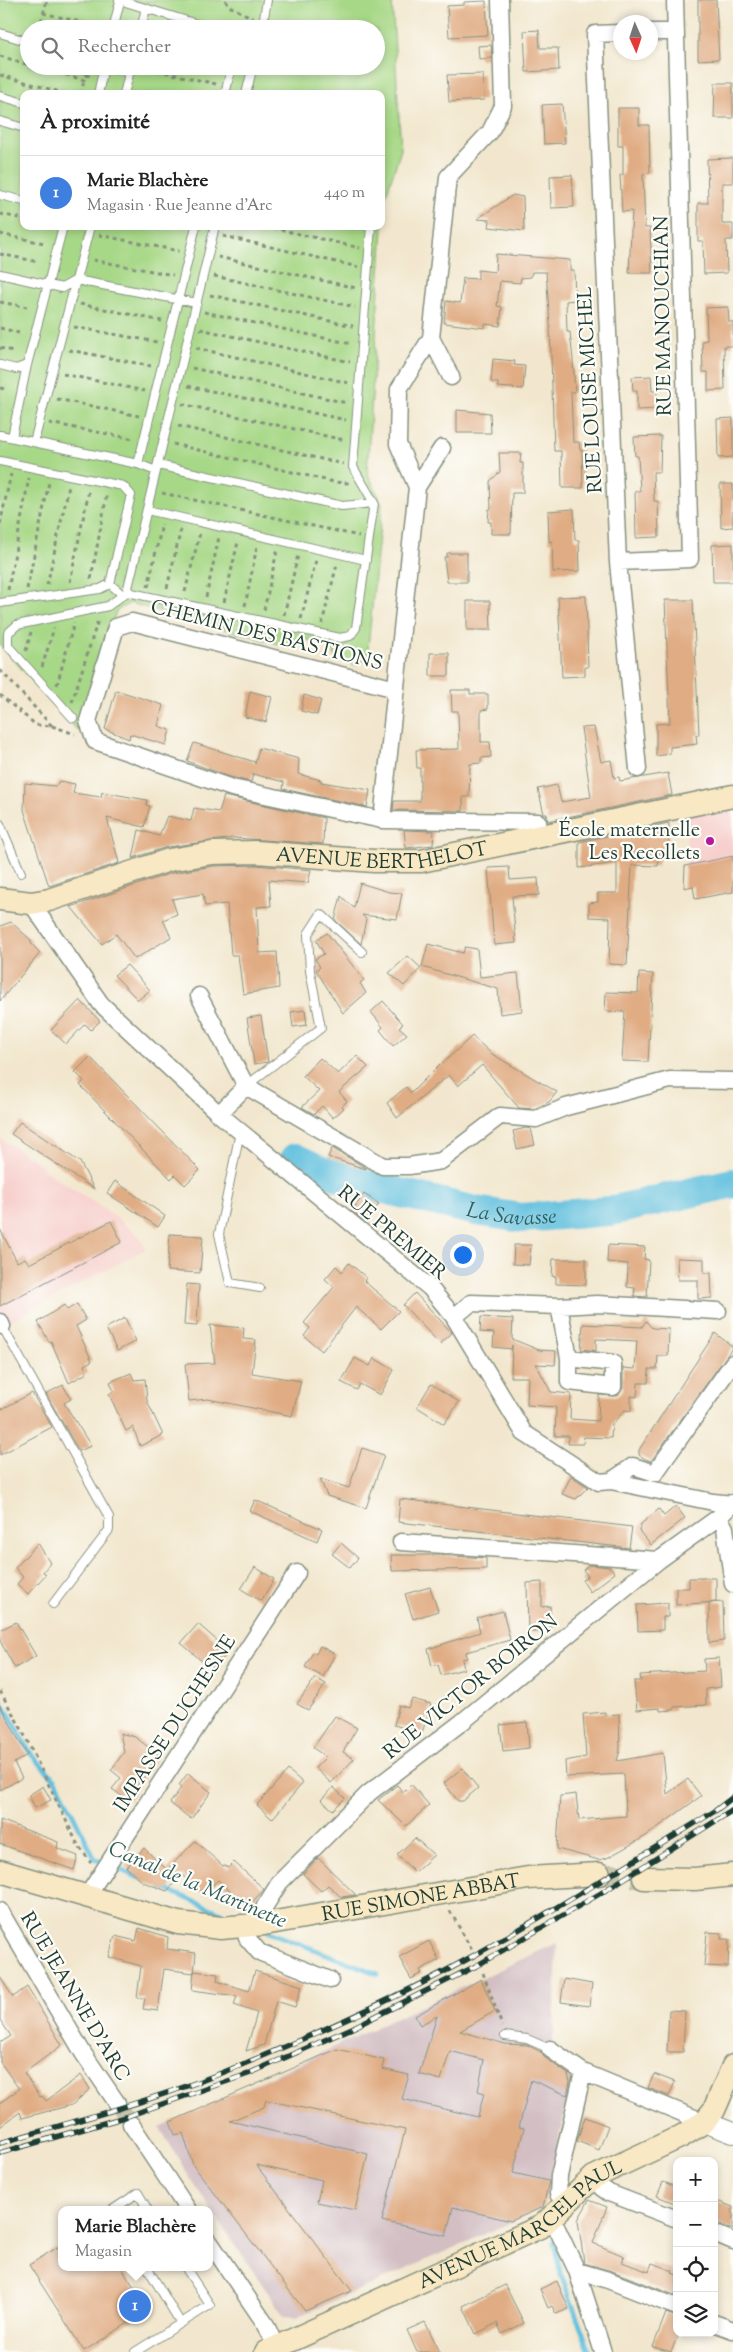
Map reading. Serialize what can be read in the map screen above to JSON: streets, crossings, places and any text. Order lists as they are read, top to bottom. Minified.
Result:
{"streets":{"main road":["AVENUE BERTHELOT","RUE SIMONE ABBAT","AVENUE MARCEL PAUL"],"street":["RUE MANOUCHIAN","RUE LOUISE MICHEL","CHEMIN DES BASTIONS","RUE PREMIER","RUE VICTOR BOIRON","IMPASSE DUCHESNE","RUE JEANNE D'ARC"]},"crossings":[["RUE MANOUCHIAN","RUE LOUISE MICHEL"],["CHEMIN DES BASTIONS","AVENUE BERTHELOT"],["AVENUE BERTHELOT","RUE PREMIER"],["RUE PREMIER","RUE VICTOR BOIRON"],["RUE VICTOR BOIRON","RUE SIMONE ABBAT"],["IMPASSE DUCHESNE","RUE SIMONE ABBAT"]],"water":["La Savasse","Canal de la Martinette"],"places":["École maternelle Les Recollets"],"north":"bottom","page":{"search":"Rechercher","heading":"À proximité","list":[{"mark":"1","name":"Marie Blachère","note":"Magasin · Rue Jeanne d'Arc","value":"440 m"}],"map_buttons":["+","−"],"popup":["Marie Blachère","Magasin"],"pins":"1"}}
